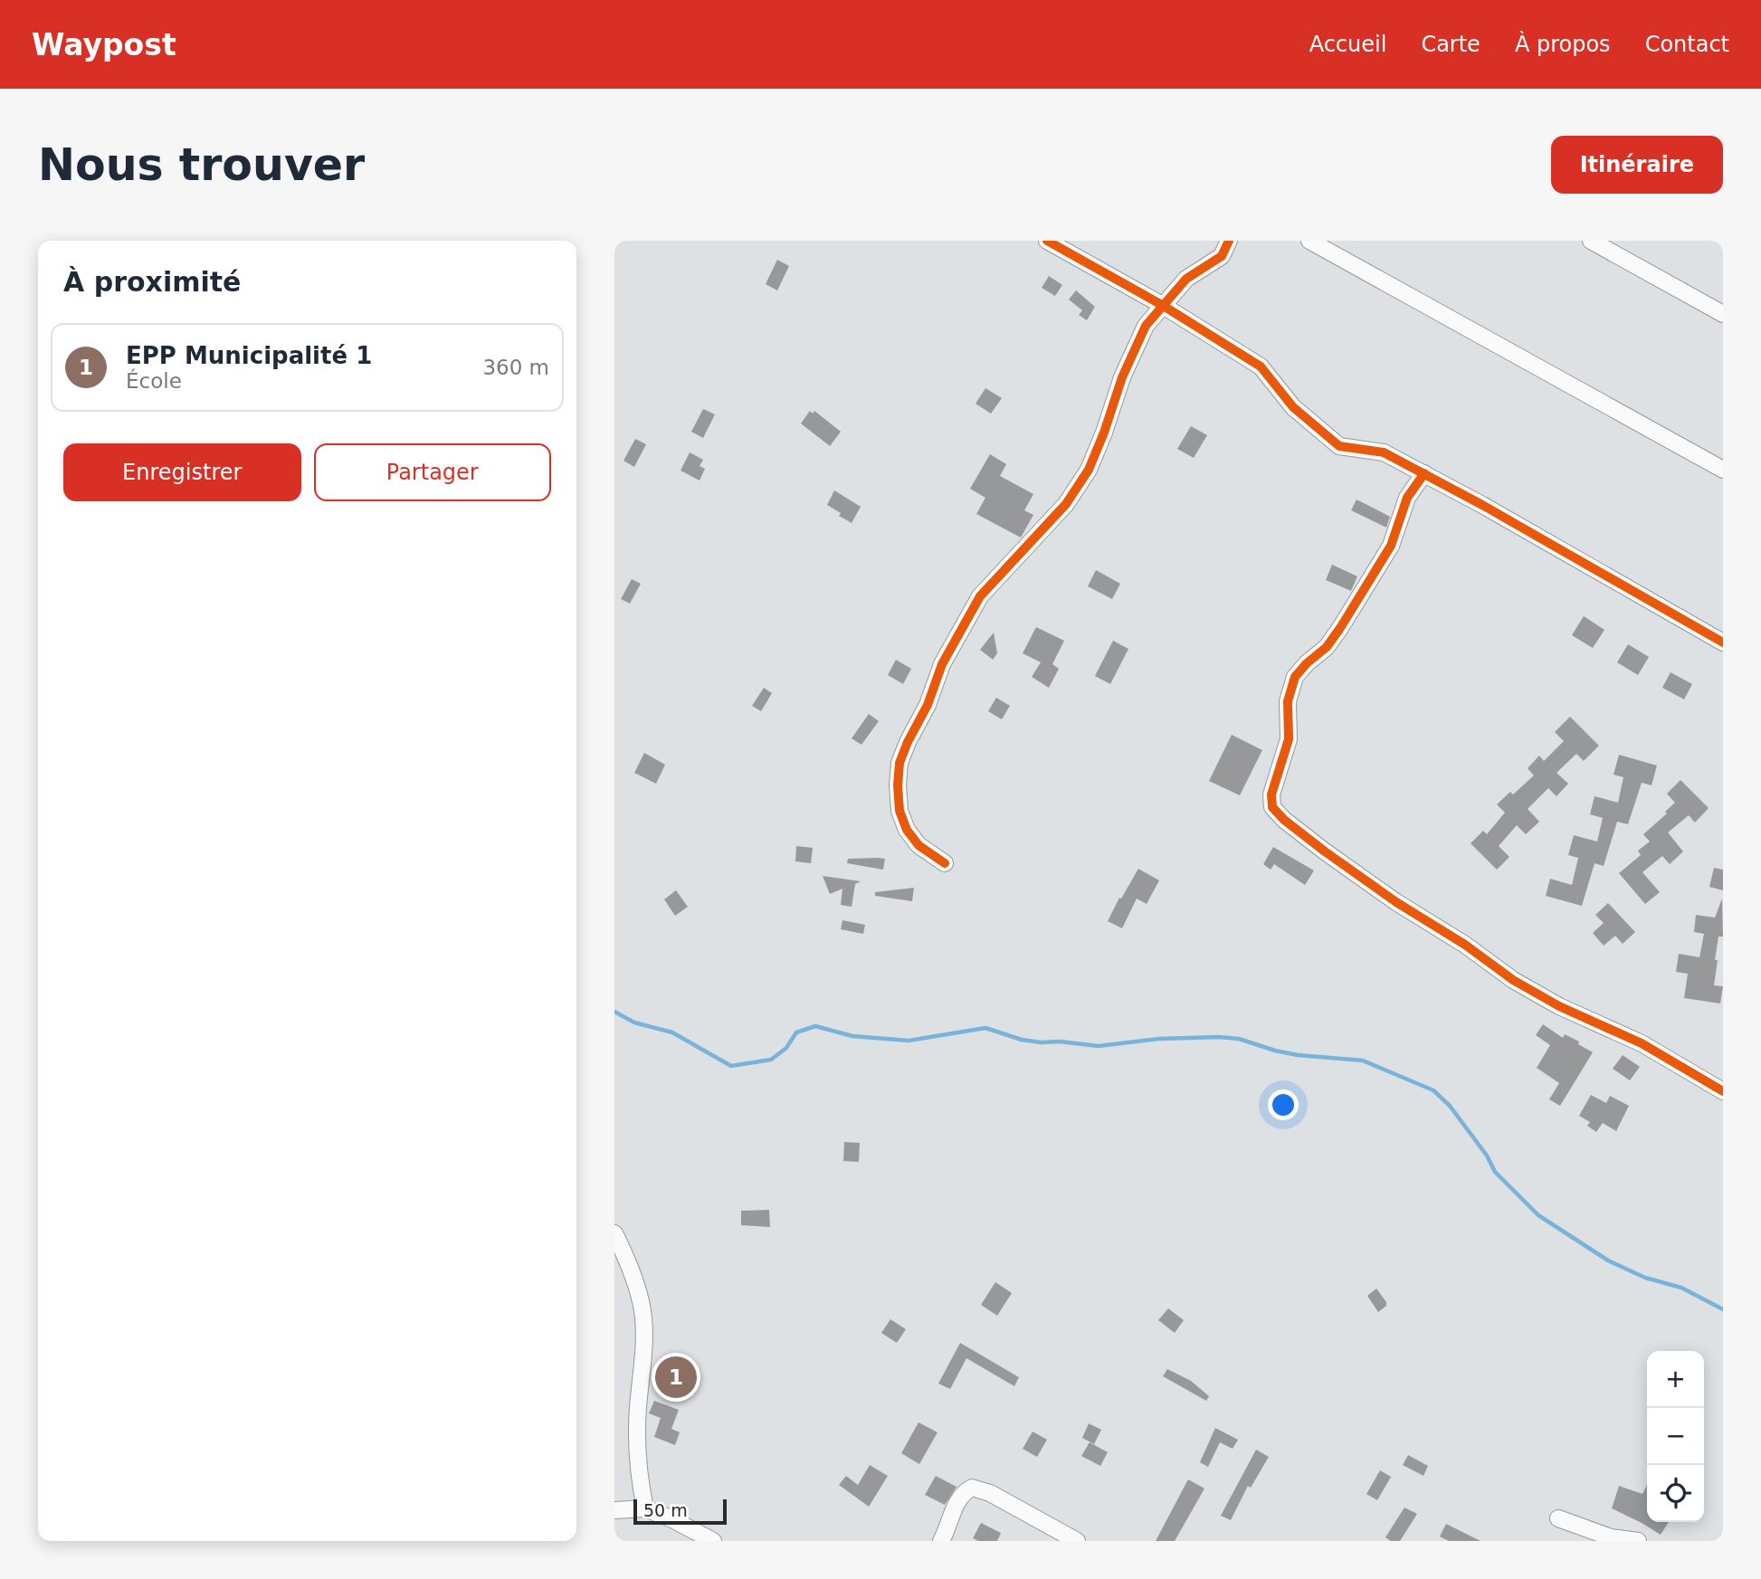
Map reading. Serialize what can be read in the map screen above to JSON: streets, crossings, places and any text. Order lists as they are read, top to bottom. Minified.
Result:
{"scale_bar":"50 m","page":{"header":"Waypost","nav":["Accueil","Carte","À propos","Contact"],"buttons":["Itinéraire",["Enregistrer","Partager"]],"title":"Nous trouver","heading":"À proximité","list":[{"mark":"1","name":"EPP Municipalité 1","note":"École","value":"360 m"}],"map_buttons":["+","−"],"pins":"1","scale":"50 m"}}
